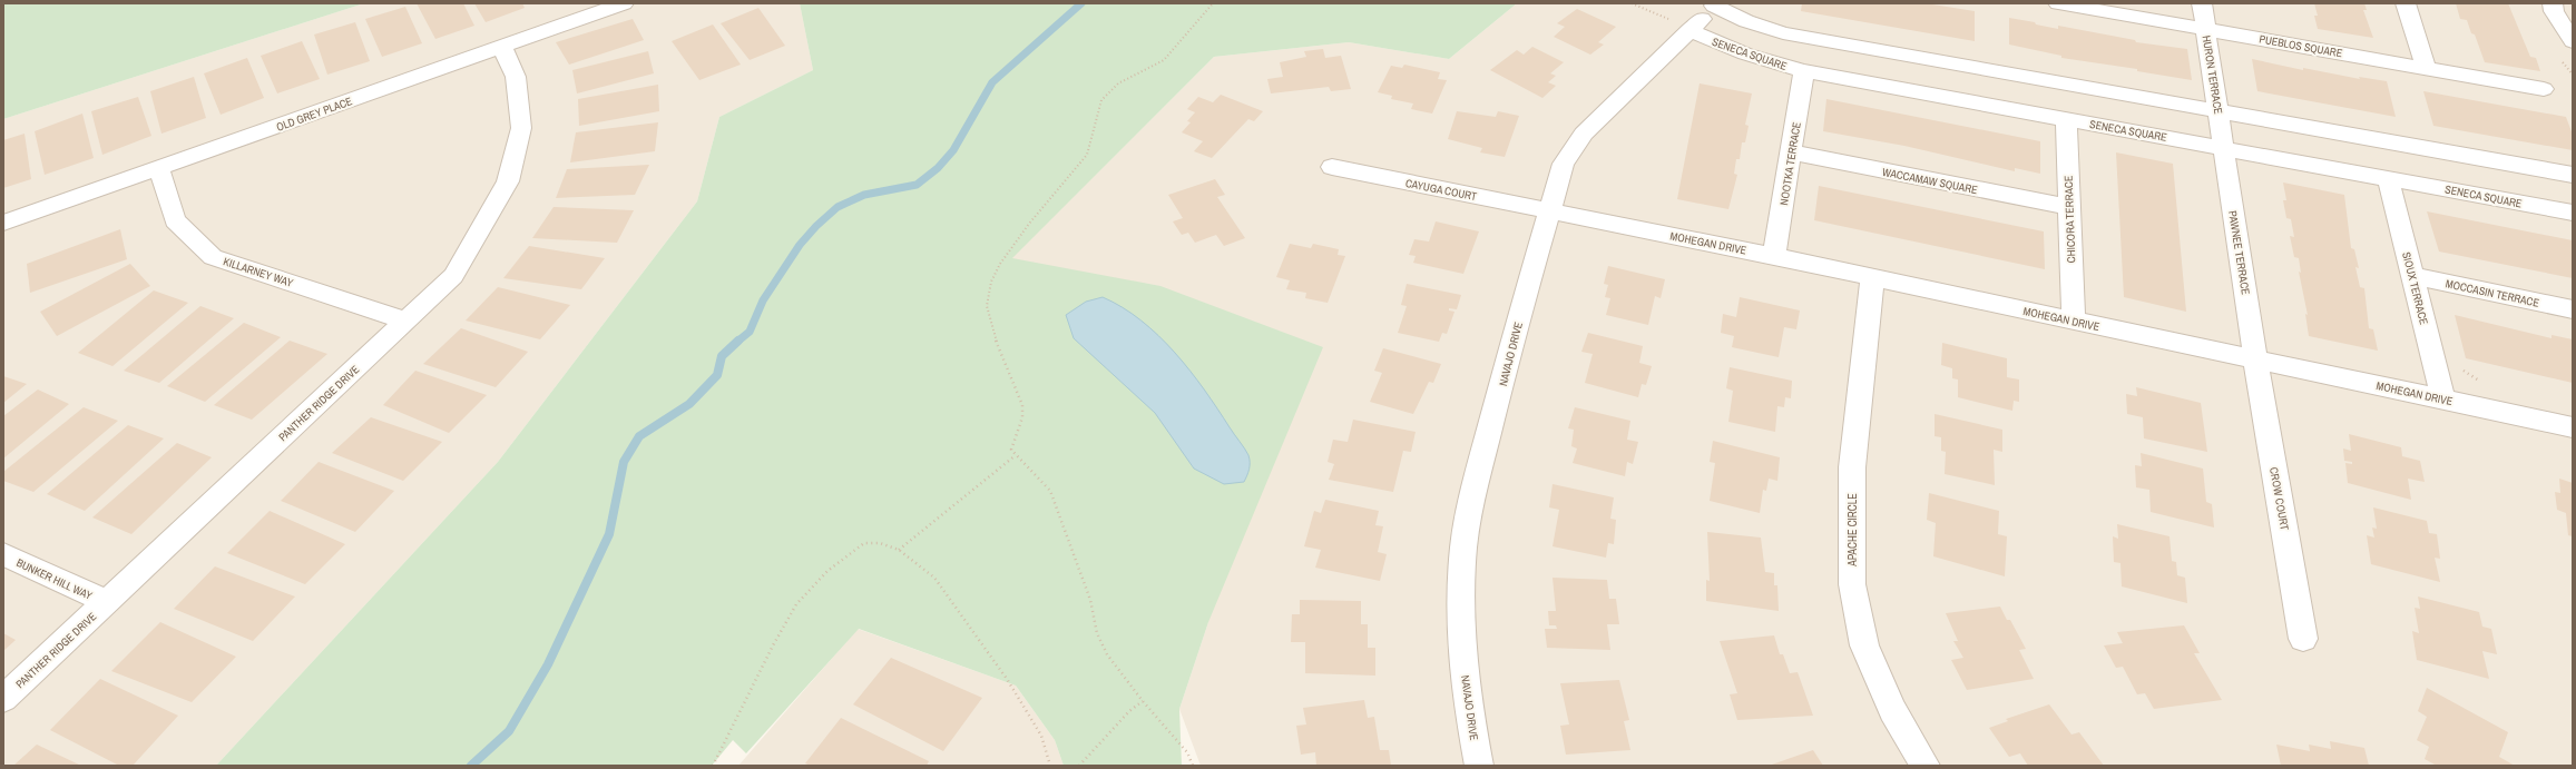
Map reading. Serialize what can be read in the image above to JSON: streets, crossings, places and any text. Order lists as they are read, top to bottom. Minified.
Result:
{"streets":{"street":["PUEBLOS SQUARE","SENECA SQUARE","HURON TERRACE","OLD GREY PLACE","NOOTKA TERRACE","WACCAMAW SQUARE","CAYUGA COURT","CHICORA TERRACE","MOHEGAN DRIVE","PAWNEE TERRACE","KILLARNEY WAY","SIOUX TERRACE","MOCCASIN TERRACE","NAVAJO DRIVE","PANTHER RIDGE DRIVE","CROW COURT","APACHE CIRCLE","BUNKER HILL WAY"]},"crossings":[["PUEBLOS SQUARE","HURON TERRACE"],["SENECA SQUARE","HURON TERRACE"],["SENECA SQUARE","NOOTKA TERRACE"],["SENECA SQUARE","CHICORA TERRACE"],["SENECA SQUARE","PAWNEE TERRACE"],["SENECA SQUARE","SIOUX TERRACE"],["SENECA SQUARE","NAVAJO DRIVE"],["HURON TERRACE","PAWNEE TERRACE"],["OLD GREY PLACE","KILLARNEY WAY"],["OLD GREY PLACE","PANTHER RIDGE DRIVE"],["NOOTKA TERRACE","WACCAMAW SQUARE"],["NOOTKA TERRACE","MOHEGAN DRIVE"],["WACCAMAW SQUARE","CHICORA TERRACE"],["CAYUGA COURT","MOHEGAN DRIVE"],["CAYUGA COURT","NAVAJO DRIVE"],["CHICORA TERRACE","MOHEGAN DRIVE"],["MOHEGAN DRIVE","PAWNEE TERRACE"],["MOHEGAN DRIVE","SIOUX TERRACE"],["MOHEGAN DRIVE","NAVAJO DRIVE"],["MOHEGAN DRIVE","CROW COURT"],["MOHEGAN DRIVE","APACHE CIRCLE"],["PAWNEE TERRACE","CROW COURT"],["KILLARNEY WAY","PANTHER RIDGE DRIVE"],["SIOUX TERRACE","MOCCASIN TERRACE"],["PANTHER RIDGE DRIVE","BUNKER HILL WAY"]]}
